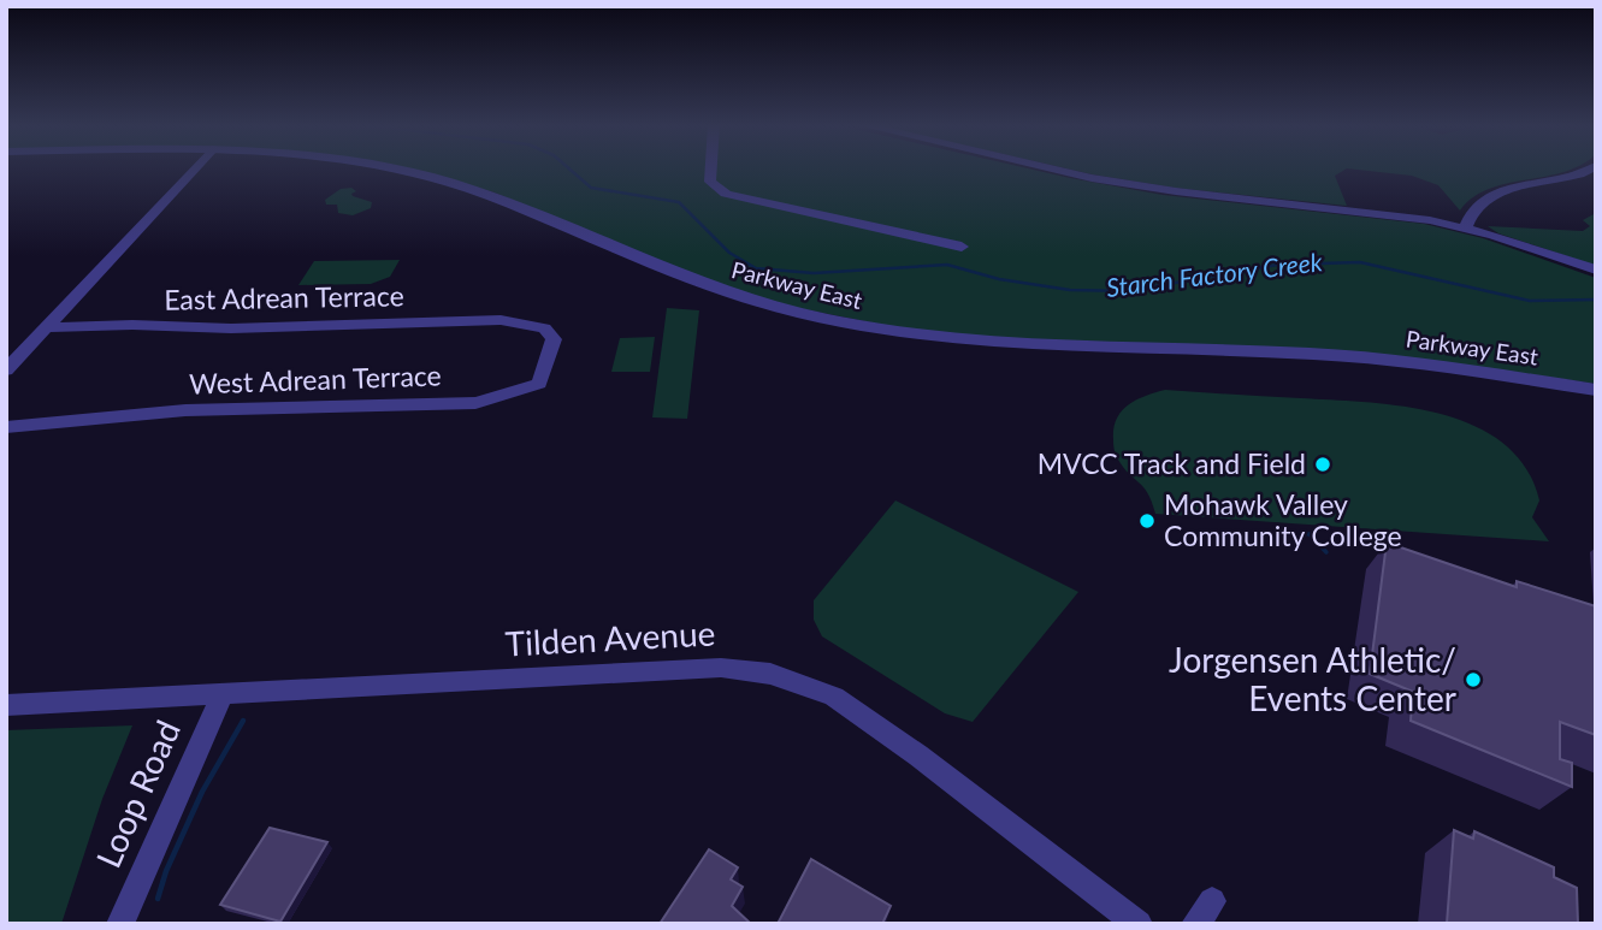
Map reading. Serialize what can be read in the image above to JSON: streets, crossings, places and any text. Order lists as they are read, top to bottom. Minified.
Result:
{"streets":{"street":["Parkway East","East Adrean Terrace","West Adrean Terrace","Tilden Avenue","Loop Road"]},"crossings":[["East Adrean Terrace","West Adrean Terrace"],["Tilden Avenue","Loop Road"]],"water":["Starch Factory Creek"],"places":["MVCC Track and Field","Mohawk Valley Community College","Jorgensen Athletic/ Events Center"]}
